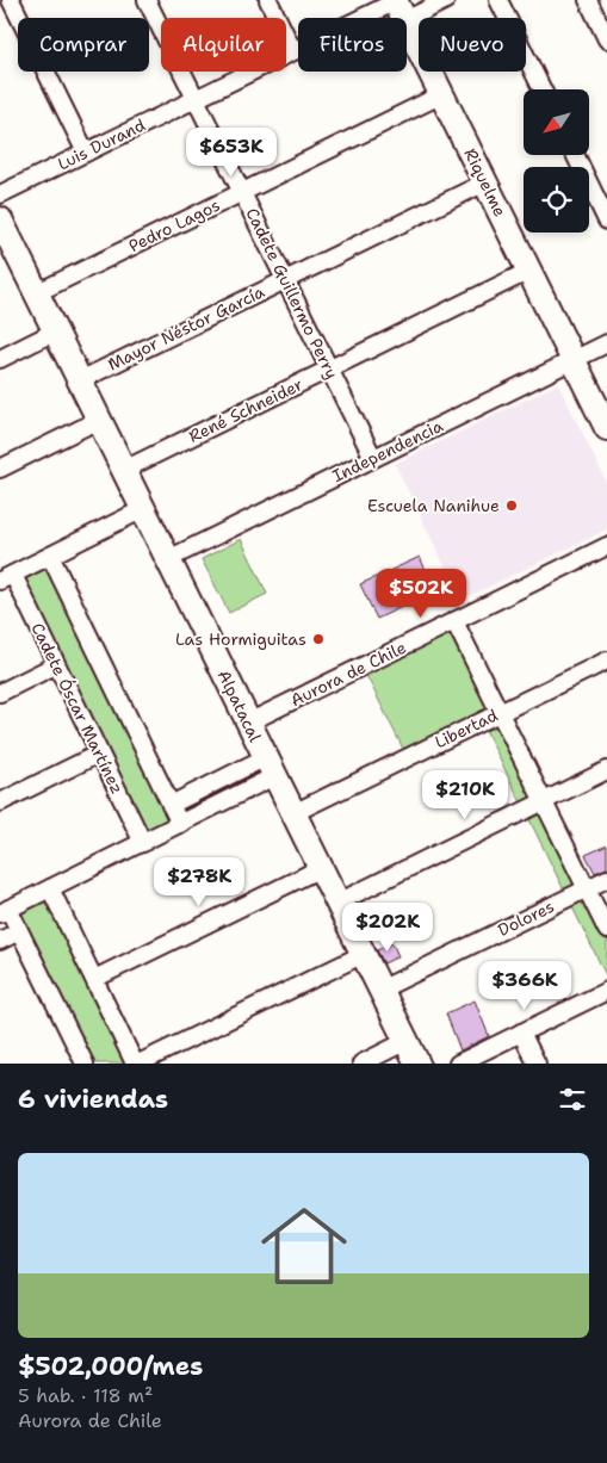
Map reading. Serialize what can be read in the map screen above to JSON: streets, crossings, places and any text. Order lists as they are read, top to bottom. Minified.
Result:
{"streets":{"main road":["Riquelme","Alpatacal"],"street":["Luis Durand","Pedro Lagos","Cadete Guillermo Perry","Mayor Néstor García","René Schneider","Independencia","Aurora de Chile","Cadete Óscar Martínez","Libertad","Dolores"]},"crossings":[["Luis Durand","Riquelme"],["Luis Durand","Cadete Guillermo Perry"],["Riquelme","Pedro Lagos"],["Riquelme","Mayor Néstor García"],["Riquelme","René Schneider"],["Riquelme","Independencia"],["Pedro Lagos","Cadete Guillermo Perry"],["Pedro Lagos","Alpatacal"],["Cadete Guillermo Perry","Mayor Néstor García"],["Cadete Guillermo Perry","René Schneider"],["Cadete Guillermo Perry","Independencia"],["Mayor Néstor García","Alpatacal"],["René Schneider","Alpatacal"],["Independencia","Alpatacal"],["Aurora de Chile","Alpatacal"],["Alpatacal","Libertad"],["Alpatacal","Dolores"]],"places":["Escuela Nanihue","Las Hormiguitas"],"north":"bottom left","page":{"chip":["Comprar","Alquilar","Filtros","Nuevo"],"price":["$653K","$502K","$210K","$278K","$202K","$366K"],"heading":"6 viviendas","list":[{"name":"$502,000/mes","note":"5 hab. · 118 m² · Aurora de Chile"}]}}
